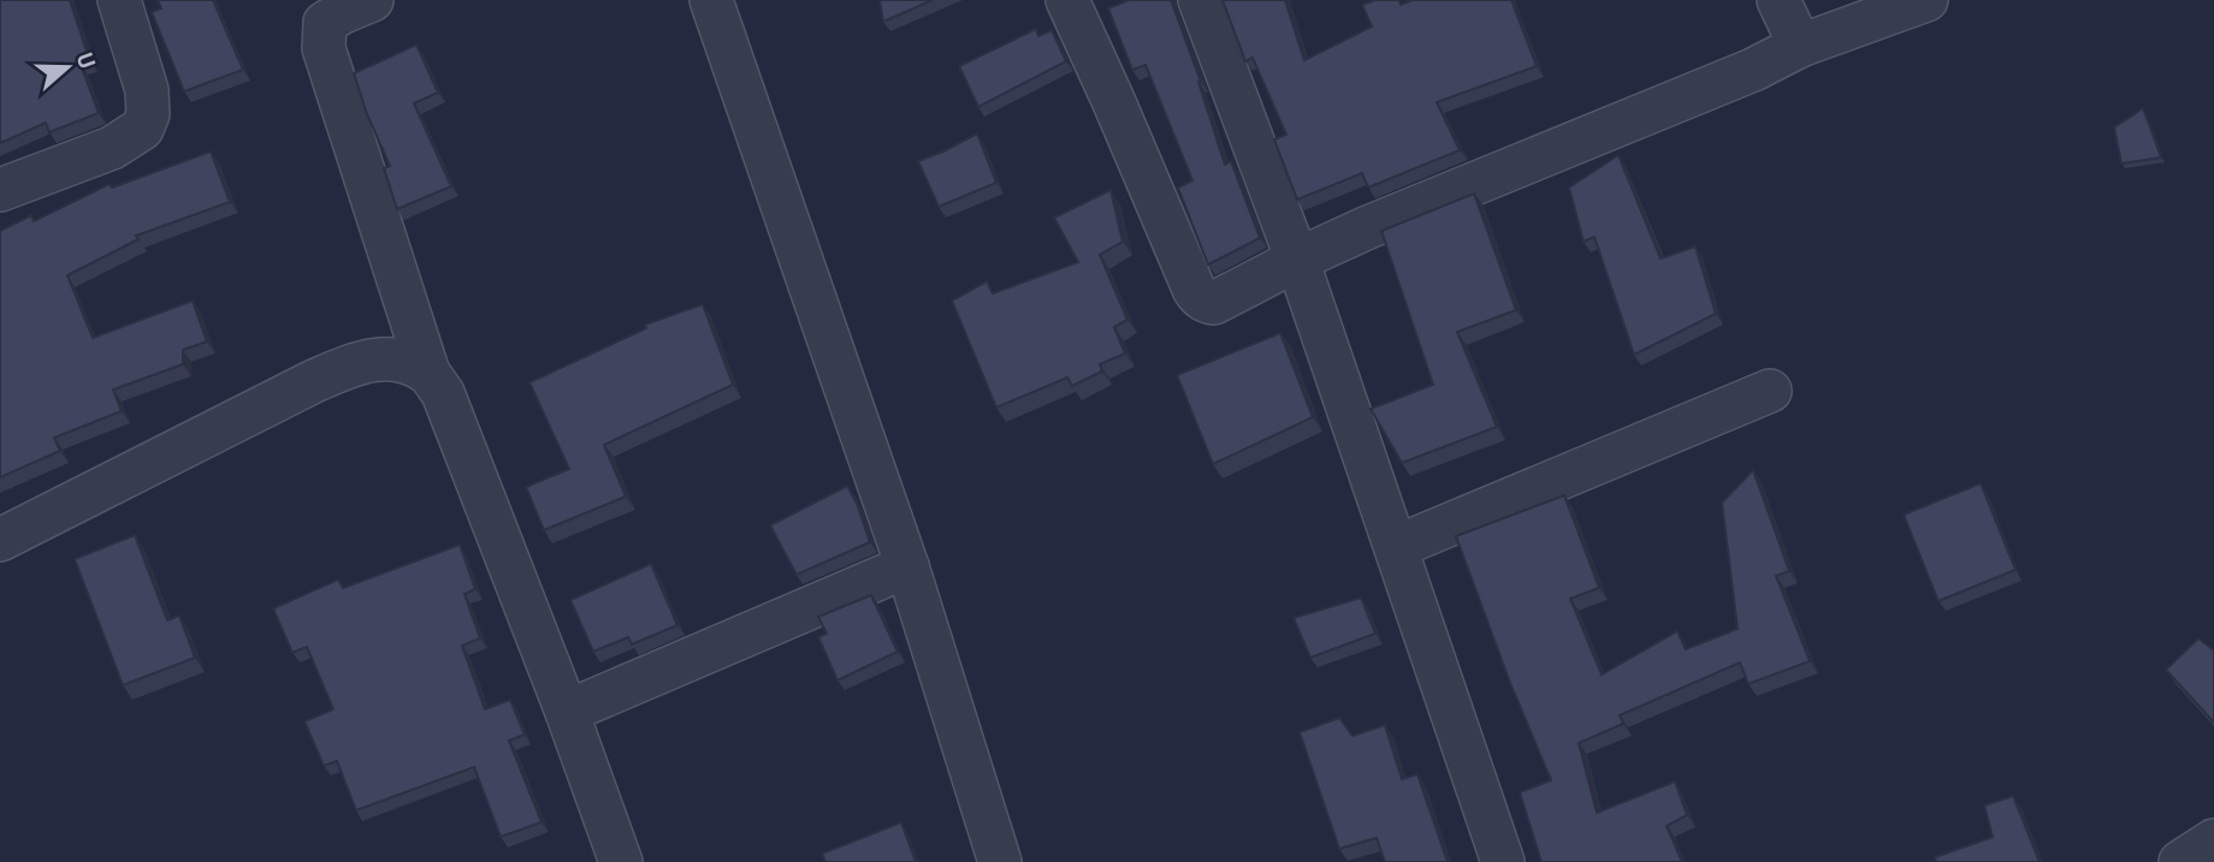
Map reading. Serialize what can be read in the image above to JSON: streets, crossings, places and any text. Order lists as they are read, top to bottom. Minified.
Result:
{"north":"right"}
